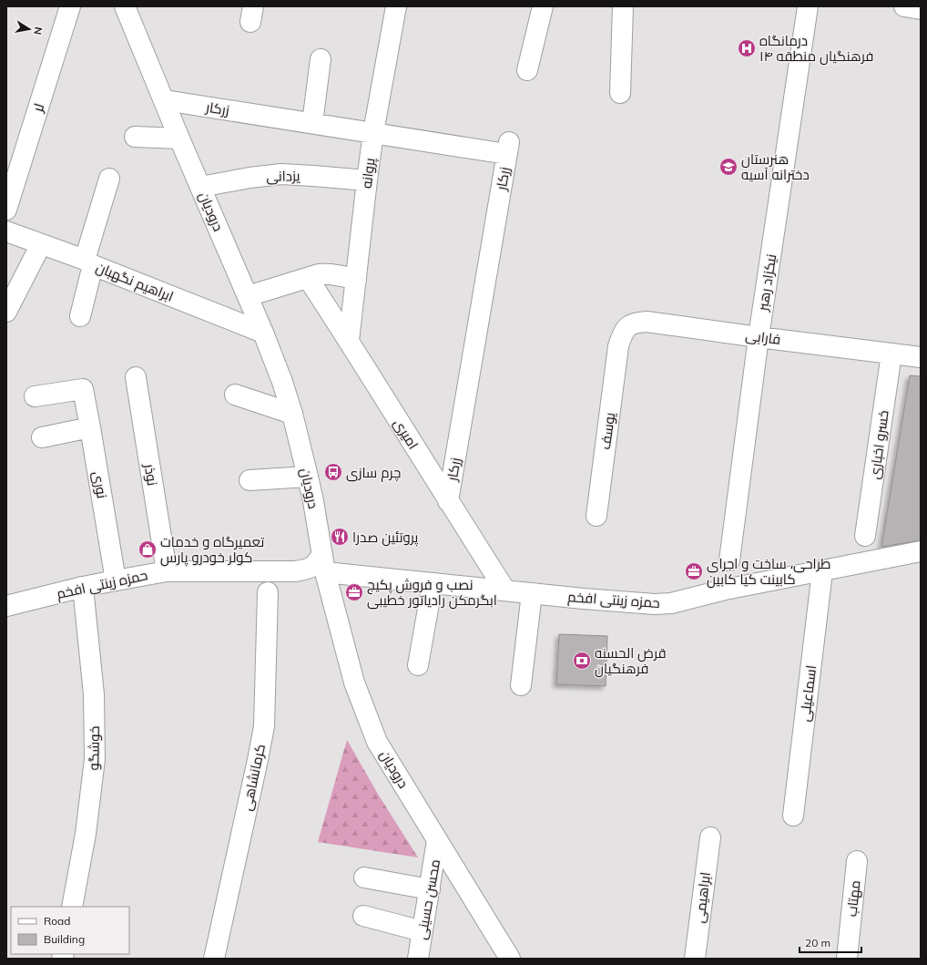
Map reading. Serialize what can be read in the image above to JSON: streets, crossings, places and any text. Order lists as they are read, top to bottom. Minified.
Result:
{"streets":{"street":["لر","زرکار","پروانه","یزدانی","درودیان","ابراهیم نگهبان","نیکزاد رهبر","فارابی","یوسف","امیری","خسرو اخباری","نوذر","نوری","حمزه زینتی افخم","اسماعیلی","خوشگو","کرمانشاهی","ابراهیمی","مهتاب","محسن حسینی"]},"crossings":[["زرکار","پروانه"],["زرکار","درودیان"],["زرکار","امیری"],["پروانه","یزدانی"],["پروانه","امیری"],["یزدانی","درودیان"],["درودیان","ابراهیم نگهبان"],["درودیان","حمزه زینتی افخم"],["درودیان","محسن حسینی"],["نیکزاد رهبر","فارابی"],["فارابی","یوسف"],["فارابی","خسرو اخباری"],["امیری","حمزه زینتی افخم"],["نوذر","حمزه زینتی افخم"],["نوری","حمزه زینتی افخم"],["حمزه زینتی افخم","اسماعیلی"],["حمزه زینتی افخم","خوشگو"]],"places":{"hospital":["درمانگاه فرهنگیان منطقه ۱۴"],"school or university":["هنرستان دخترانه آسیه"],"bus stop":["چرم سازی"],"restaurant":["پروتئین صدرا"],"shop":["تعمیرگاه و خدمات کولر خودرو پارس"],"office":["طراحی، ساخت و اجرای کابینت کیا کابین","نصب و فروش پکیج ابگرمکن رادیاتور خطیبی"],"bank":["قرض الحسنه فرهنگیان"]},"legend":["Road","Building"],"scale_bar":"20 m","north":"right"}
